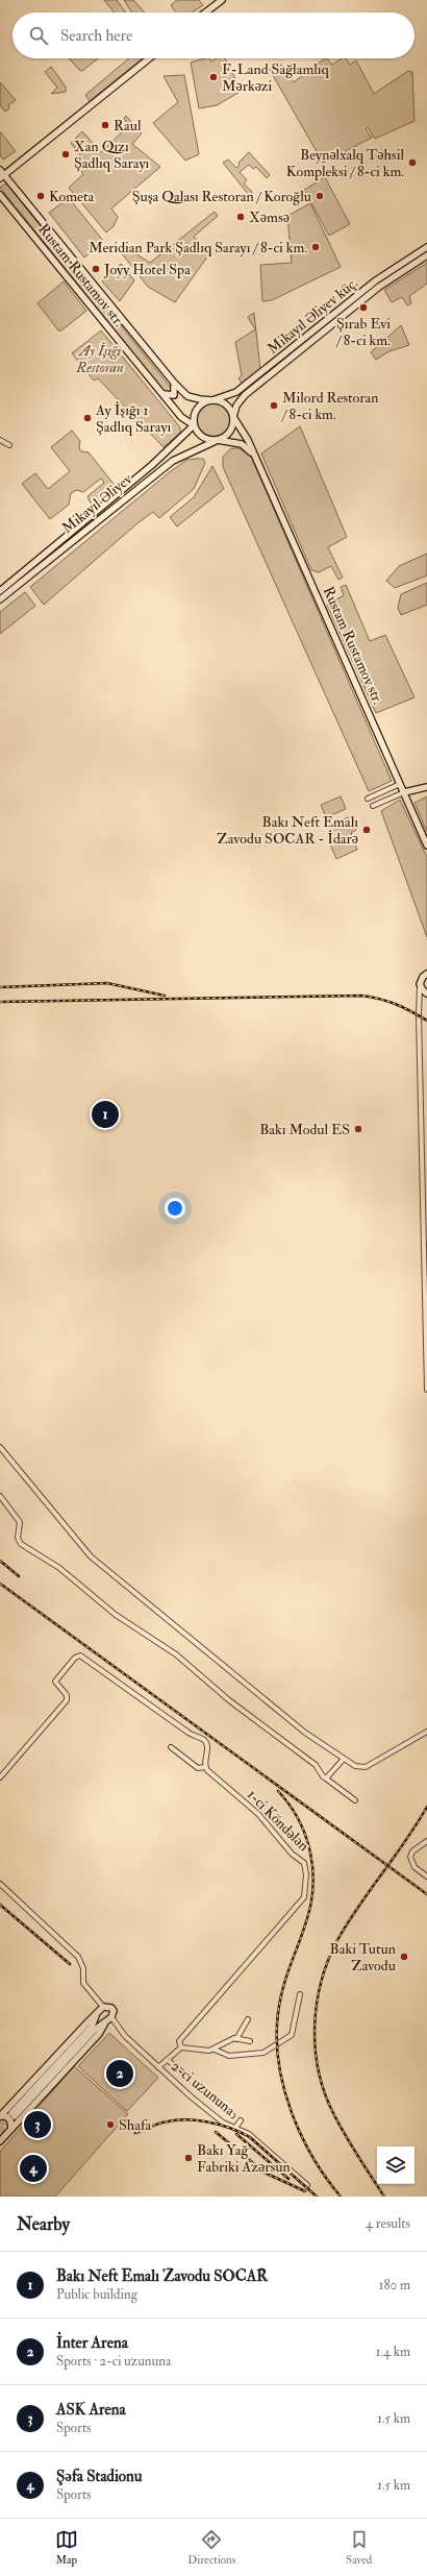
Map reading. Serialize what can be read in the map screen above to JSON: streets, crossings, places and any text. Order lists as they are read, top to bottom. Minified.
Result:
{"streets":{"main road":["Rustam Rustamov str.","Mikayıl Əliyev küç.","Mikayıl Əliyev"],"street":["1-ci Köndələn","2-ci uzununa"]},"crossings":[["Rustam Rustamov str.","Mikayıl Əliyev küç."],["Rustam Rustamov str.","Mikayıl Əliyev"],["Mikayıl Əliyev küç.","Mikayıl Əliyev"]],"parks":["Ay İşığı Restoran"],"places":["F-Land Sağlamlıq Mərkəzi","Raul","Xan Qızı Şadlıq Sarayı","Beynəlxalq Təhsil Kompleksi / 8-ci km.","Kometa","Şuşa Qalası Restoran / Koroğlu","Xəmsə","Meridian Park Şadlıq Sarayı / 8-ci km.","Joyy Hotel Spa","Şırab Evi / 8-ci km.","Milord Restoran / 8-ci km.","Ay İşığı 1 Şadlıq Sarayı","Bakı Neft Emalı Zavodu SOCAR - İdarə","Bakı Modul ES","Baki Tutun Zavodu","Shafa","Bakı Yağ Fabriki Azərsun"],"page":{"search":"Search here","pins":["1","2","3","4"],"heading":["Nearby","4 results"],"list":[{"mark":"1","name":"Bakı Neft Emalı Zavodu SOCAR","note":"Public building","value":"180 m"},{"mark":"2","name":"İnter Arena","note":"Sports · 2-ci uzununa","value":"1.4 km"},{"mark":"3","name":"ASK Arena","note":"Sports","value":"1.5 km"},{"mark":"4","name":"Şəfa Stadionu","note":"Sports","value":"1.5 km"}],"nav":["Map","Directions","Saved"]}}
